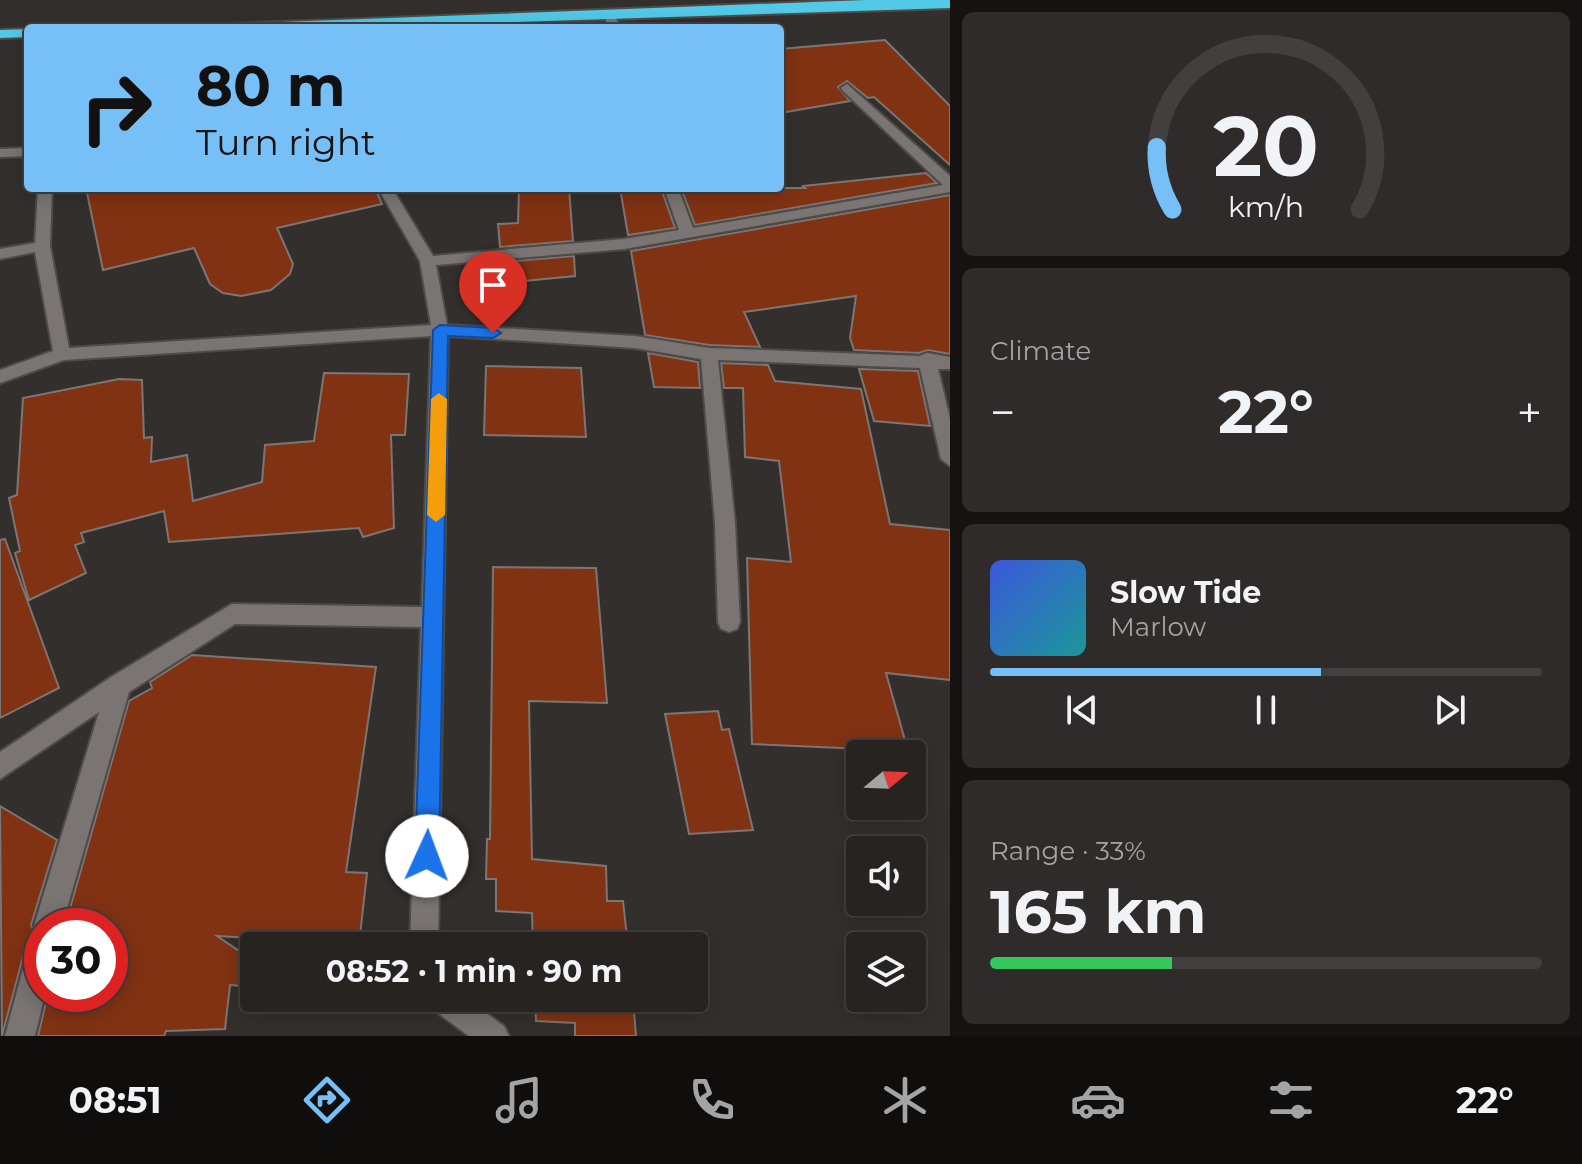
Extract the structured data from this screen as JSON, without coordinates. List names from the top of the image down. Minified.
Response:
{"north":"right","page":{"turn":["80 m","Turn right"],"tile":["Climate",["Range · 33%","165 km"]],"heat":["−","22°","+"],"song":["Slow Tide","Marlow"],"limit":"30","trip":"08:52 · 1 min · 90 m","tabs":["08:51","22°"],"gauge":["20","km/h"]}}
